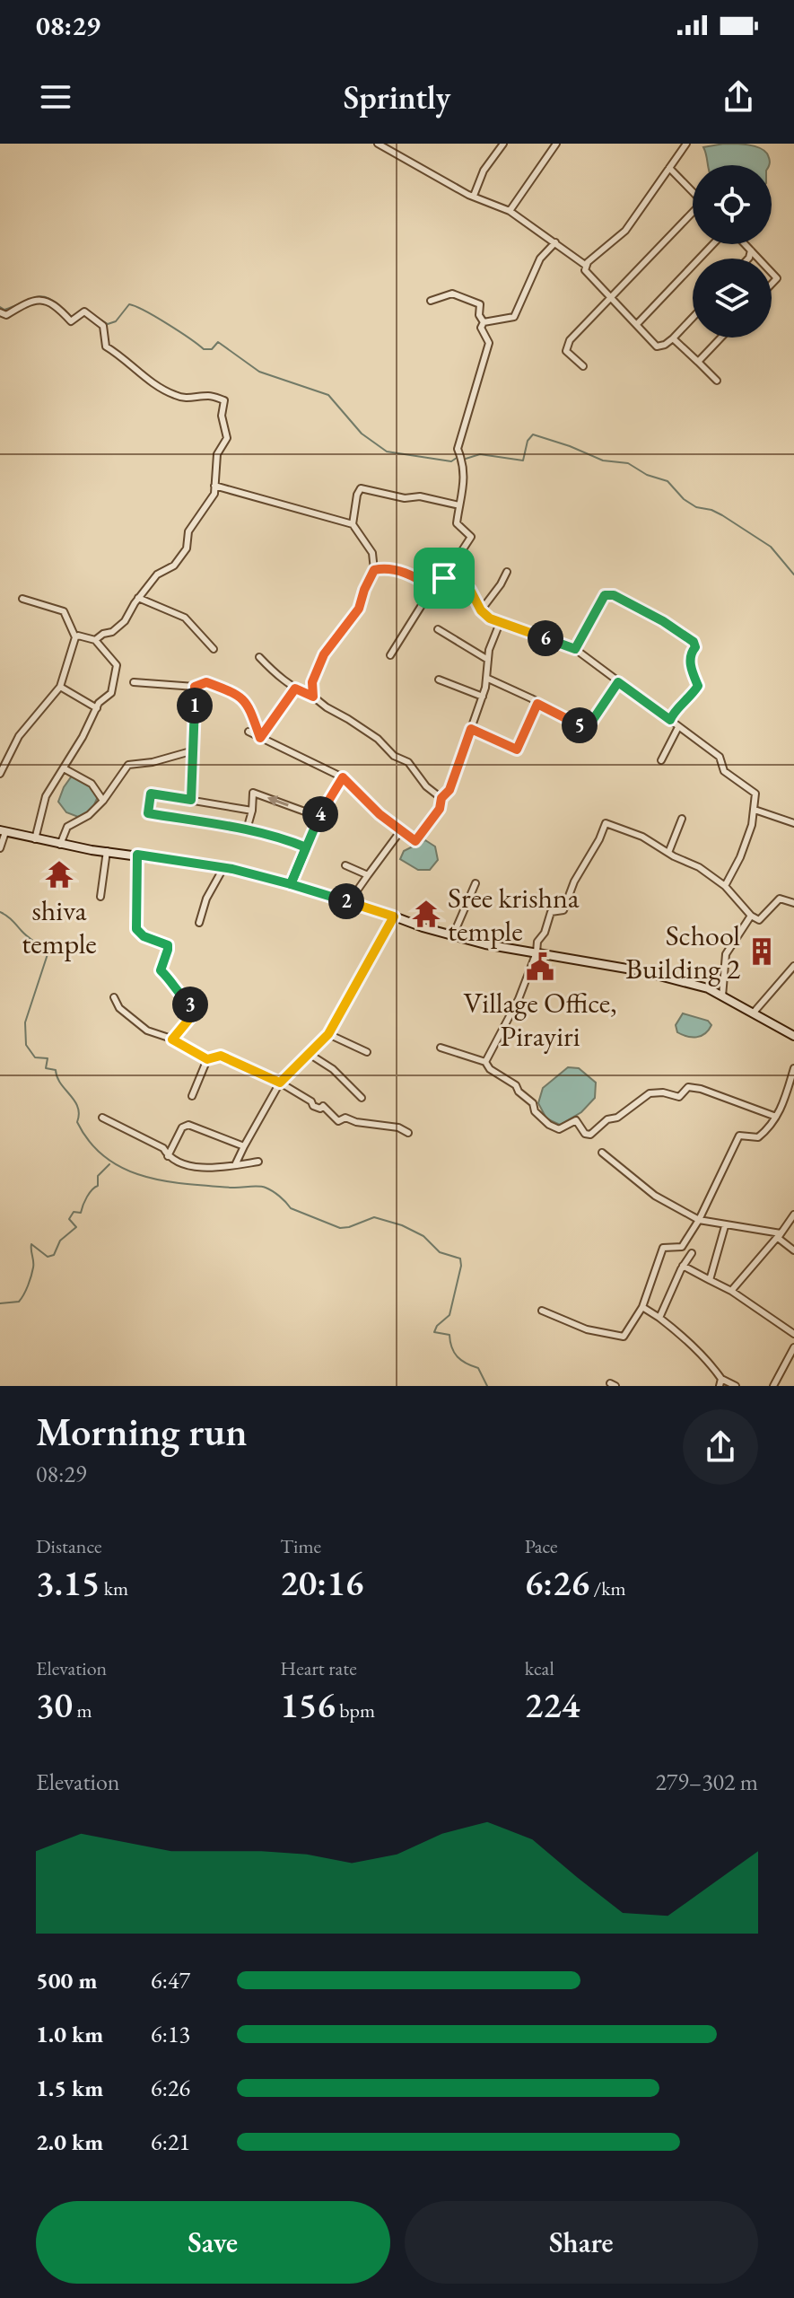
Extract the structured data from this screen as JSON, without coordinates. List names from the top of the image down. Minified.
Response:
{"places":{"temple":["shiva temple","Sree krishna temple"],"building":["School Building 2"],"public building":["Village Office, Pirayiri"]},"page":{"status":"08:29","header":"Sprintly","pins":["6","1","5","4","2","3"],"heading":["Morning run","08:29"],"stats":[["Distance","3.15 km"],["Time","20:16"],["Pace","6:26 /km"],["Elevation","30 m"],["Heart rate","156 bpm"],["kcal","224"]],"chart":["Elevation","279–302 m"],"list":[{"name":"500 m","note":"6:47"},{"name":"1.0 km","note":"6:13"},{"name":"1.5 km","note":"6:26"},{"name":"2.0 km","note":"6:21"}],"buttons":["Save","Share"]}}
